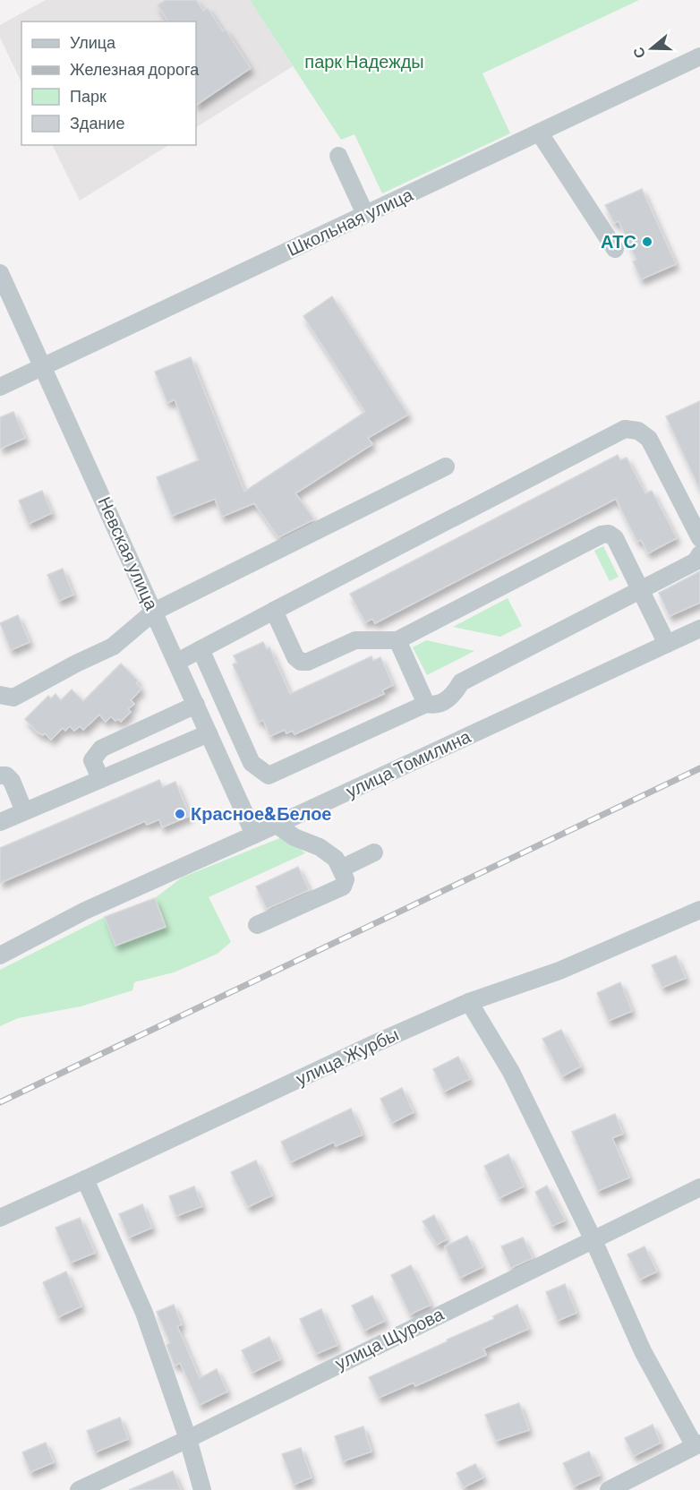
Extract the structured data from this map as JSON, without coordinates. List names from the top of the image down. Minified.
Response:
{"streets":{"street":["Школьная улица","Невская улица","улица Томилина","улица Журбы","улица Щурова"]},"crossings":[["Школьная улица","Невская улица"],["Невская улица","улица Томилина"]],"parks":["парк Надежды"],"places":["АТС","Красное&Белое"],"legend":["Улица","Железная дорога","Парк","Здание"],"north":"left"}
